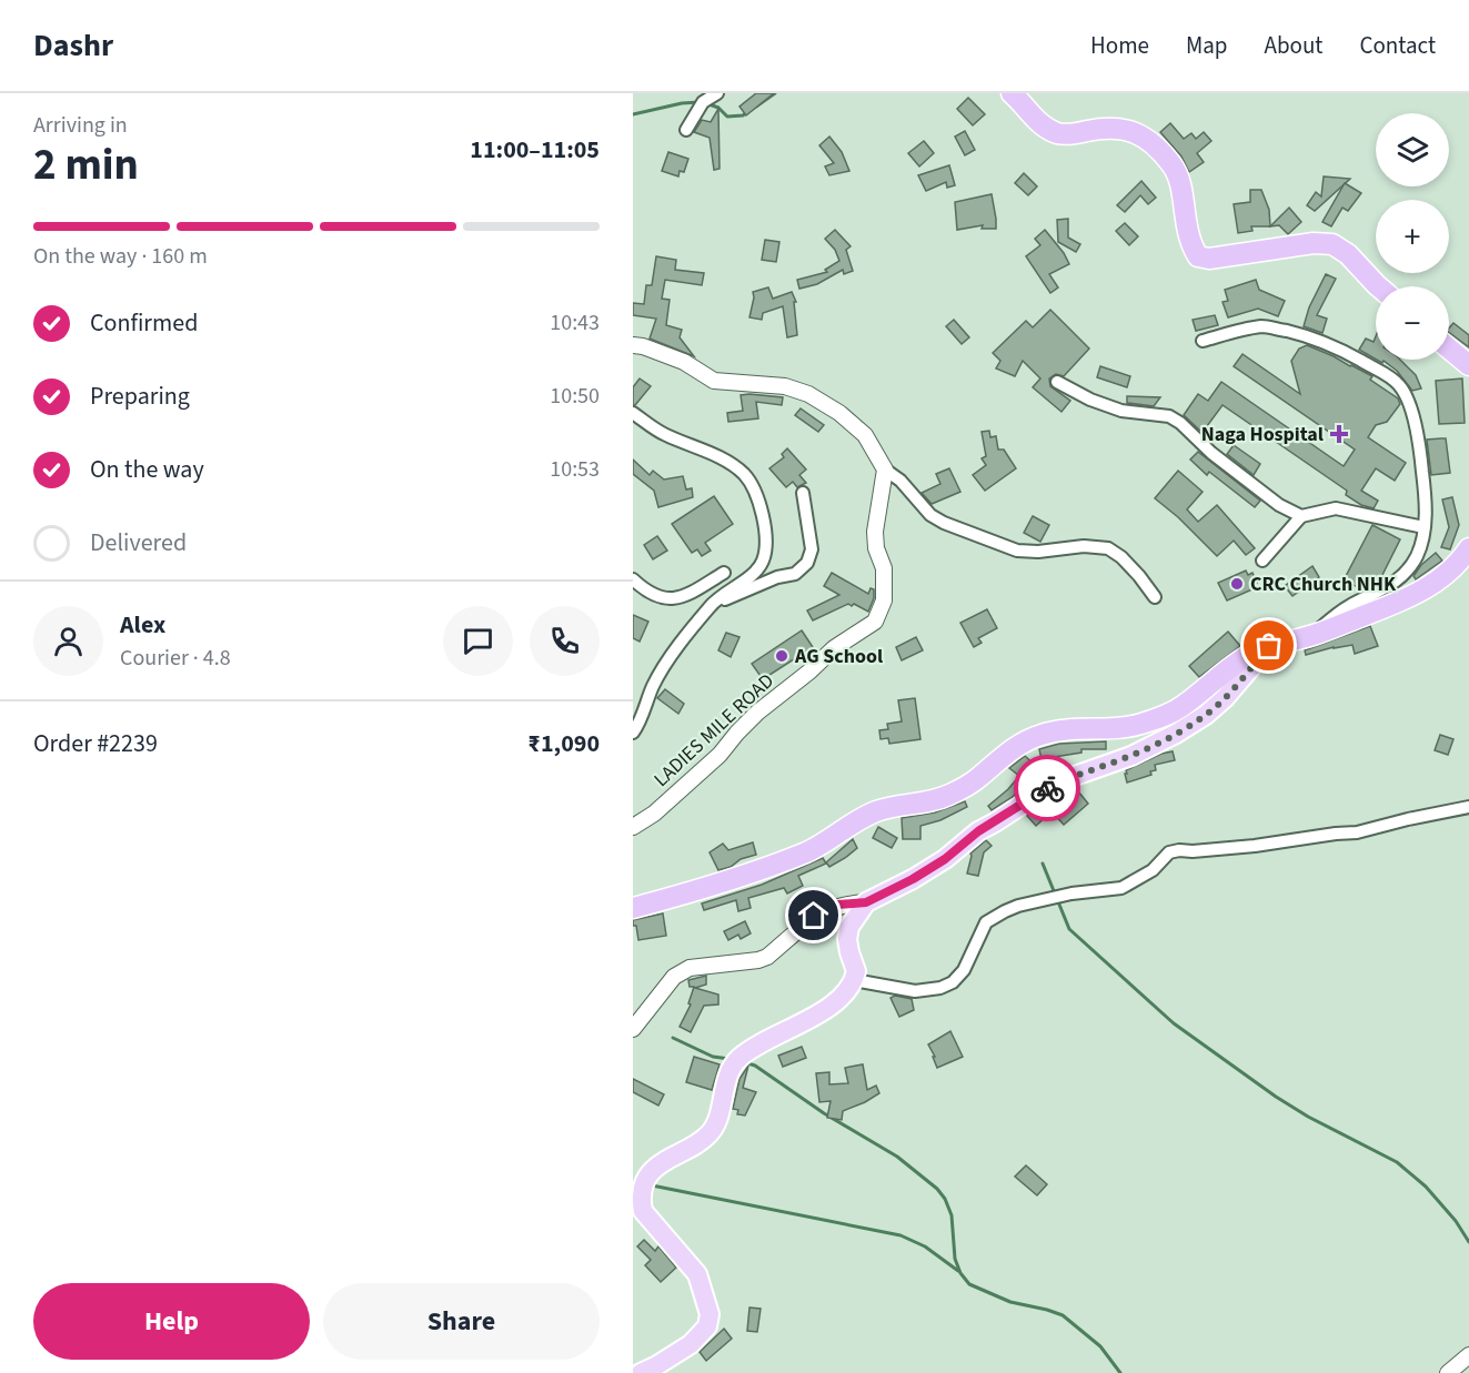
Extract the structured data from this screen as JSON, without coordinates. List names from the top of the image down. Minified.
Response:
{"streets":{"street":["LADIES MILE ROAD"]},"places":{"health":["Naga Hospital"],"other":["CRC Church NHK","AG School"]},"page":{"header":"Dashr","nav":["Home","Map","About","Contact"],"heading":["2 min","Arriving in","11:00–11:05"],"panel":["Alex","Courier · 4.8","Order #2239","₹1,090"],"map_buttons":["+","−"],"bar":"On the way · 160 m","list":[["Confirmed","10:43"],["Preparing","10:50"],["On the way","10:53"],"Delivered"],"buttons":["Help","Share"]}}
